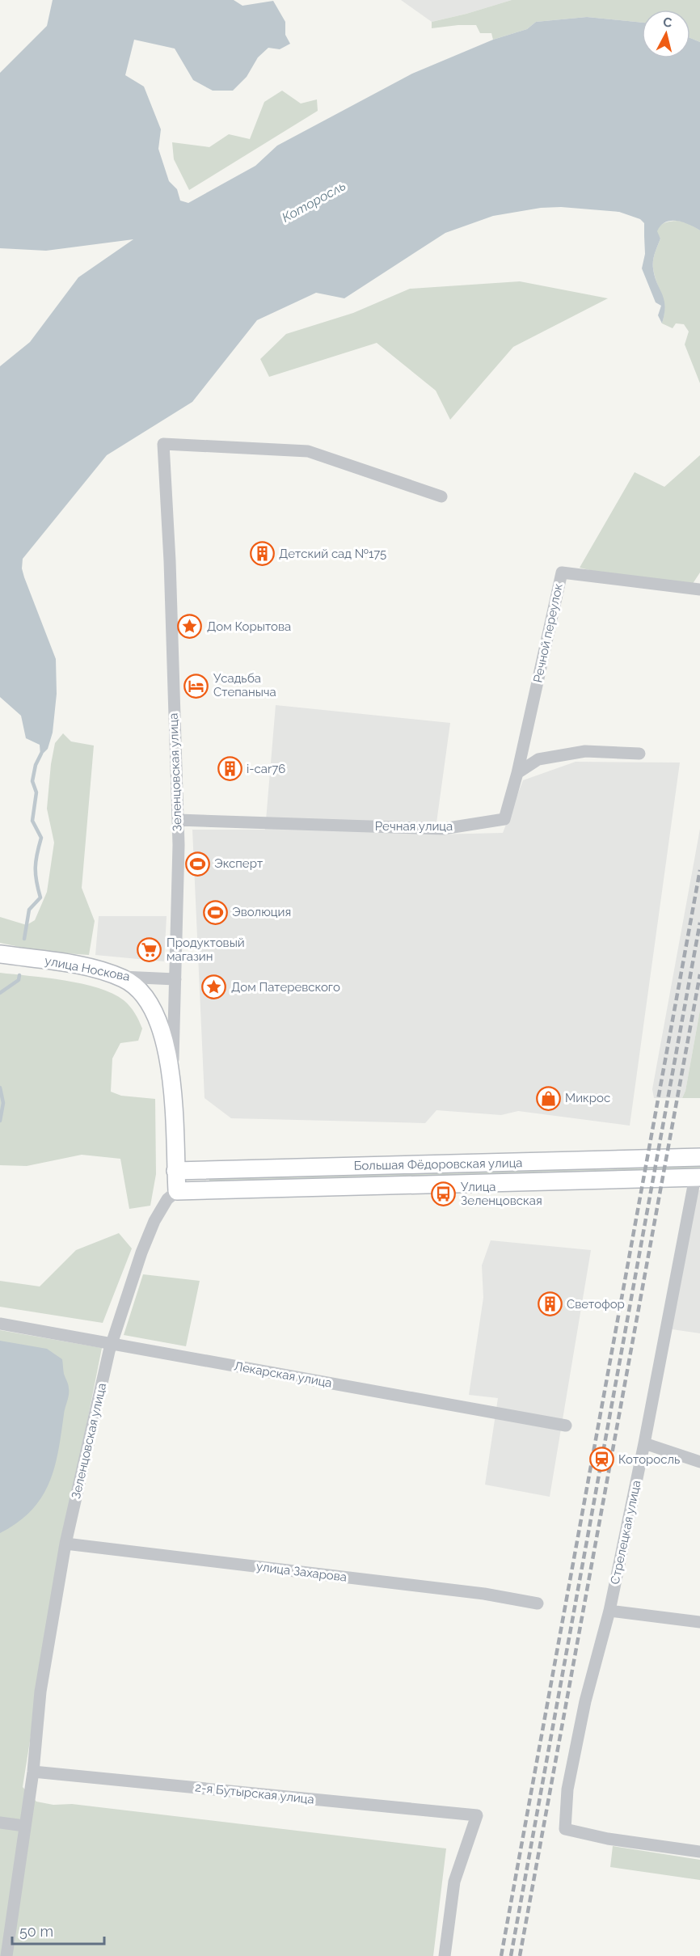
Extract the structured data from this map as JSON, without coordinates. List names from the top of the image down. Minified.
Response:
{"streets":{"main road":["Зеленцовская улица","улица Носкова","Большая Фёдоровская улица"],"street":["Речной переулок","Речная улица","Лекарская улица","Стрелецкая улица","улица Захарова","2-я Бутырская улица"]},"crossings":[["Речной переулок","Речная улица"],["Зеленцовская улица","Речная улица"],["Зеленцовская улица","улица Носкова"],["Зеленцовская улица","Большая Фёдоровская улица"],["Зеленцовская улица","Лекарская улица"],["Зеленцовская улица","улица Захарова"],["Зеленцовская улица","2-я Бутырская улица"],["Большая Фёдоровская улица","Стрелецкая улица"]],"water":["Которосль"],"places":{"building":["Детский сад №175","i-car76","Светофор"],"place":["Дом Корытова","Дом Патеревского"],"hotel":["Усадьба Степаныча"],"sports":["Эксперт","Эволюция"],"supermarket":["Продуктовый магазин"],"shop":["Микрос"],"bus stop":["Улица Зеленцовская"],"station":["Которосль"]},"scale_bar":"50 m","north":"top"}
